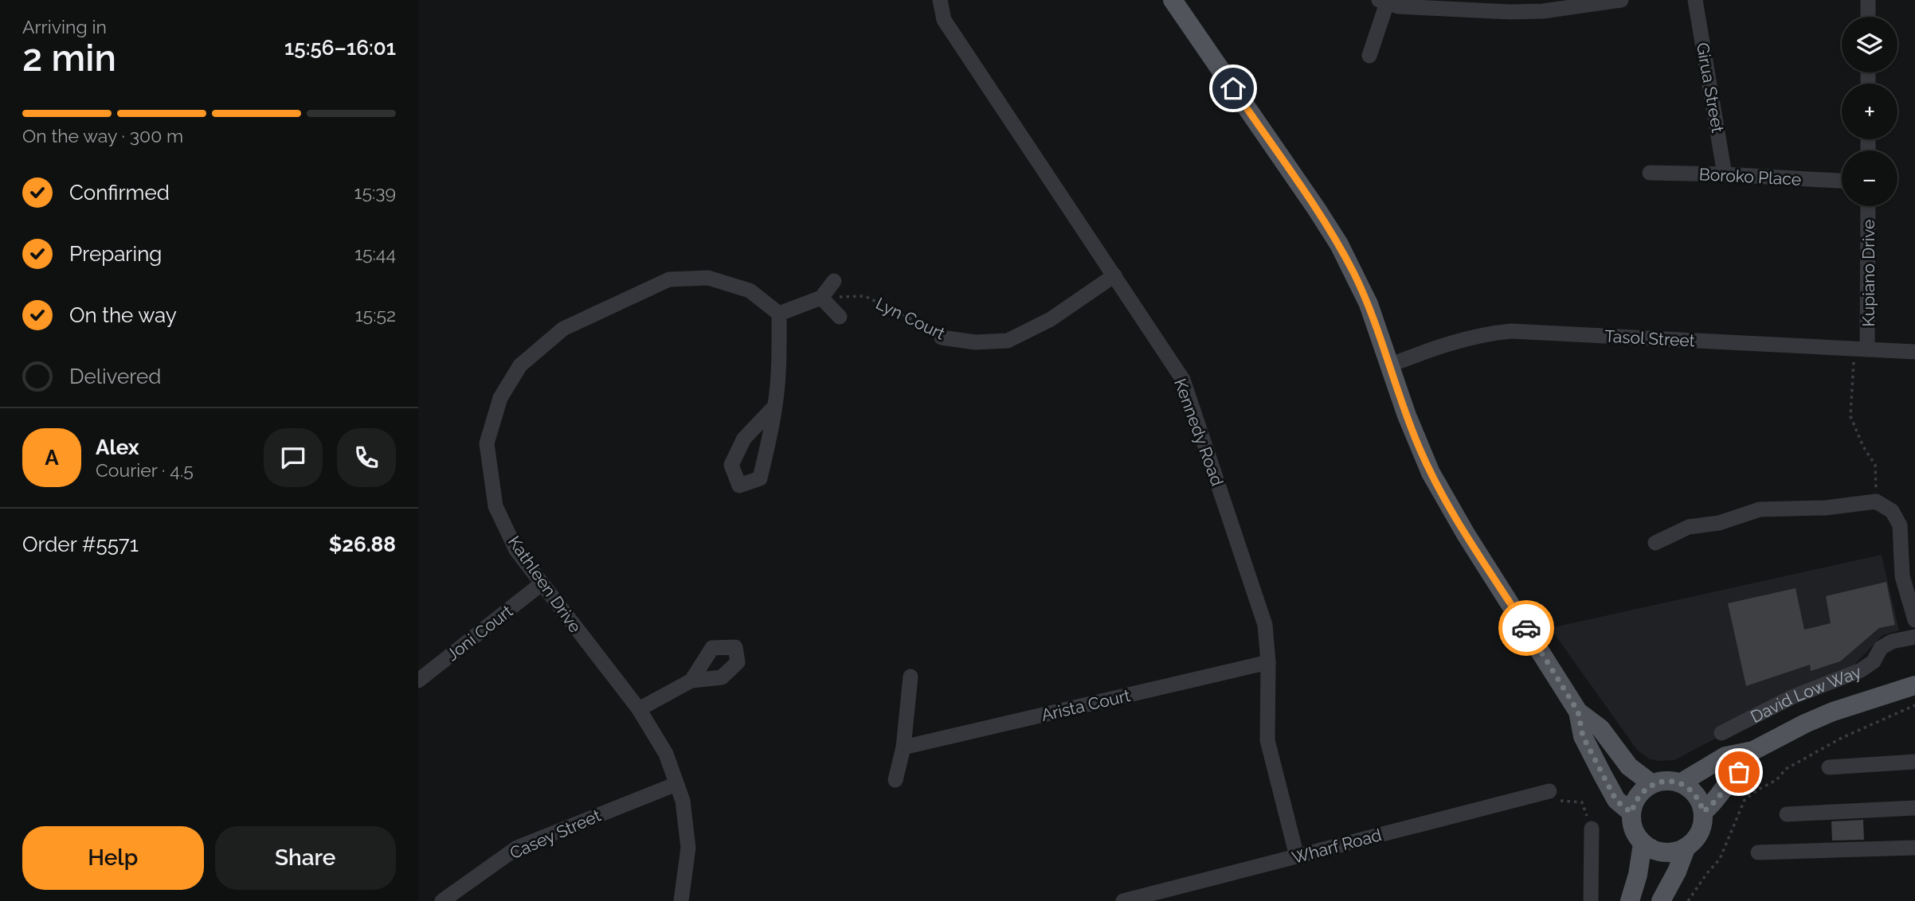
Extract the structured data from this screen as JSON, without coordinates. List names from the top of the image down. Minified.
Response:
{"streets":{"main road":["David Low Way"],"street":["Girua Street","Boroko Place","Kupiano Drive","Lyn Court","Tasol Street","Kennedy Road","Kathleen Drive","Joni Court","Arista Court","Casey Street","Wharf Road"]},"crossings":[["Girua Street","Boroko Place"],["Kupiano Drive","Tasol Street"],["Lyn Court","Kennedy Road"],["Kennedy Road","Arista Court"],["Kennedy Road","Wharf Road"],["Kathleen Drive","Joni Court"],["Kathleen Drive","Casey Street"]],"page":{"heading":["2 min","Arriving in","15:56–16:01"],"panel":["Alex","Courier · 4.5","Order #5571","$26.88"],"map_buttons":["+","−"],"bar":"On the way · 300 m","list":[["Confirmed","15:39"],["Preparing","15:44"],["On the way","15:52"],"Delivered"],"round":"A","buttons":["Help","Share"]}}
